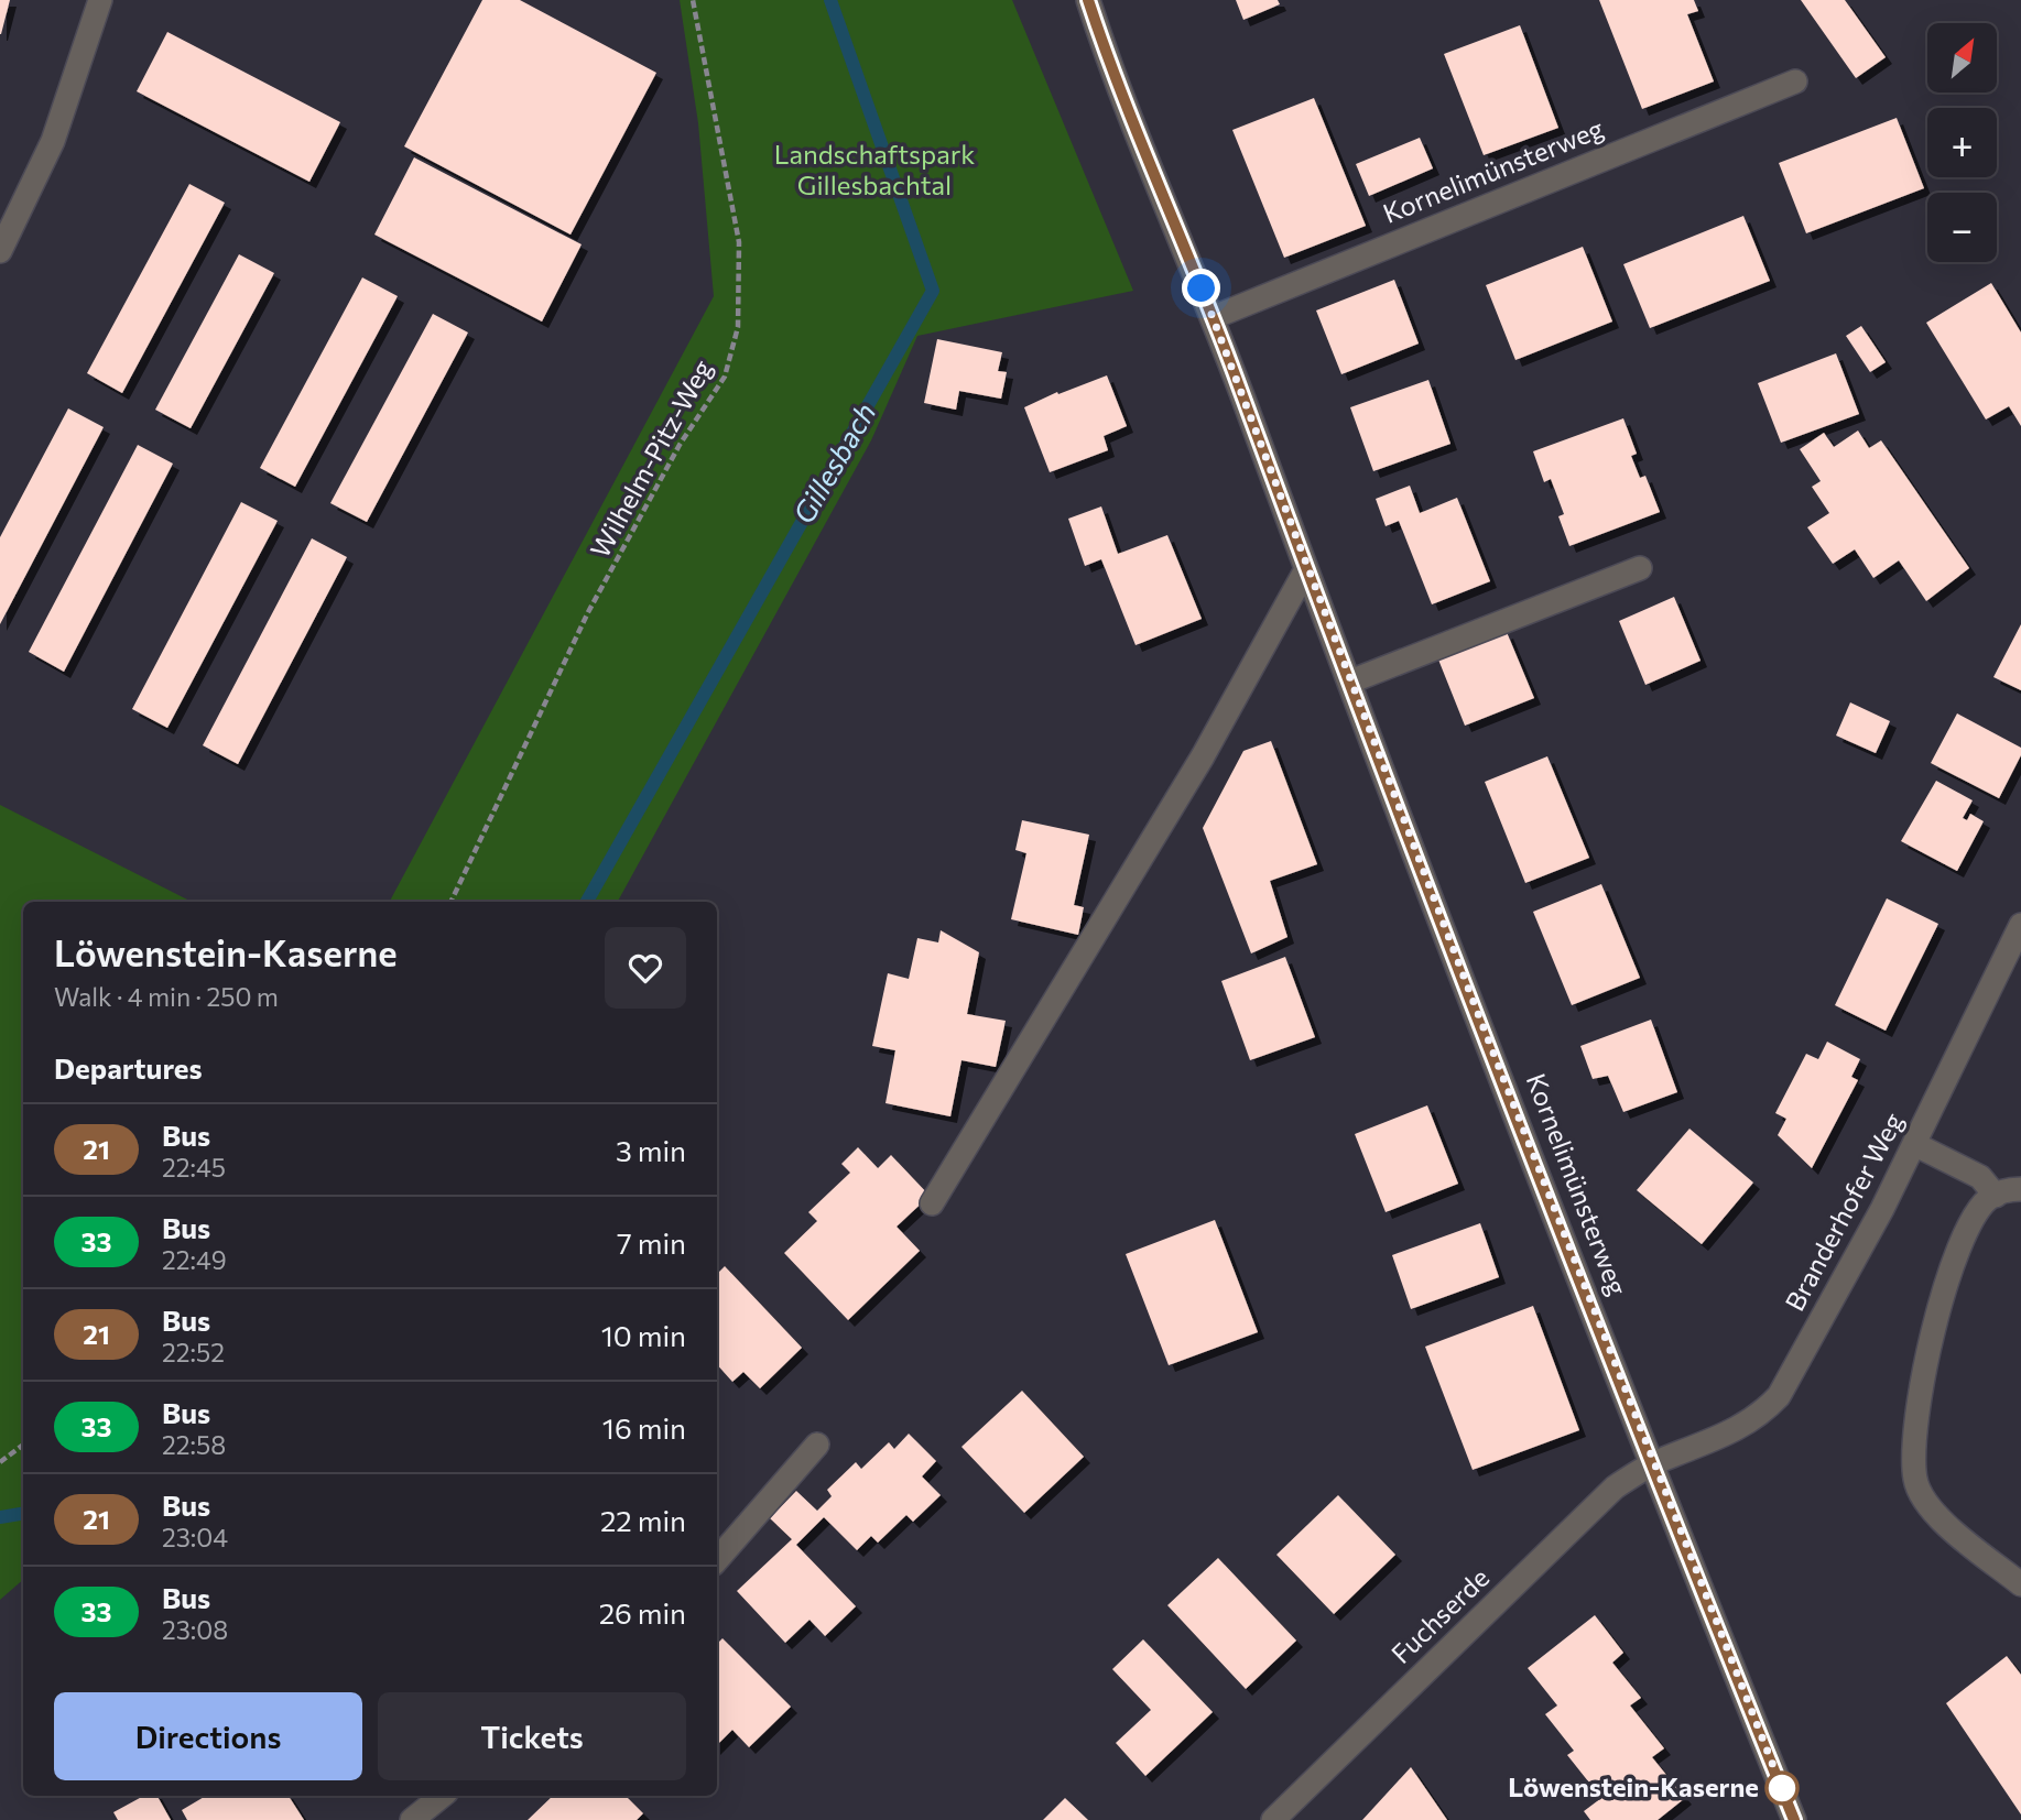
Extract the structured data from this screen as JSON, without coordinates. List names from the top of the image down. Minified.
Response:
{"streets":{"street":["Kornelimünsterweg","Branderhofer Weg","Fuchserde"],"path":["Wilhelm-Pitz-Weg"]},"crossings":[["Kornelimünsterweg","Branderhofer Weg"],["Kornelimünsterweg","Fuchserde"],["Branderhofer Weg","Fuchserde"]],"water":["Gillesbach"],"parks":["Landschaftspark Gillesbachtal"],"places":["Löwenstein-Kaserne"],"lines":["bus line 21"],"north":"top right","page":{"map_buttons":["+","−"],"heading":[["Löwenstein-Kaserne","Walk · 4 min · 250 m"],"Departures"],"list":[{"mark":"21","name":"Bus","note":"22:45","value":"3 min"},{"mark":"33","name":"Bus","note":"22:49","value":"7 min"},{"mark":"21","name":"Bus","note":"22:52","value":"10 min"},{"mark":"33","name":"Bus","note":"22:58","value":"16 min"},{"mark":"21","name":"Bus","note":"23:04","value":"22 min"},{"mark":"33","name":"Bus","note":"23:08","value":"26 min"}],"buttons":["Directions","Tickets"]}}
